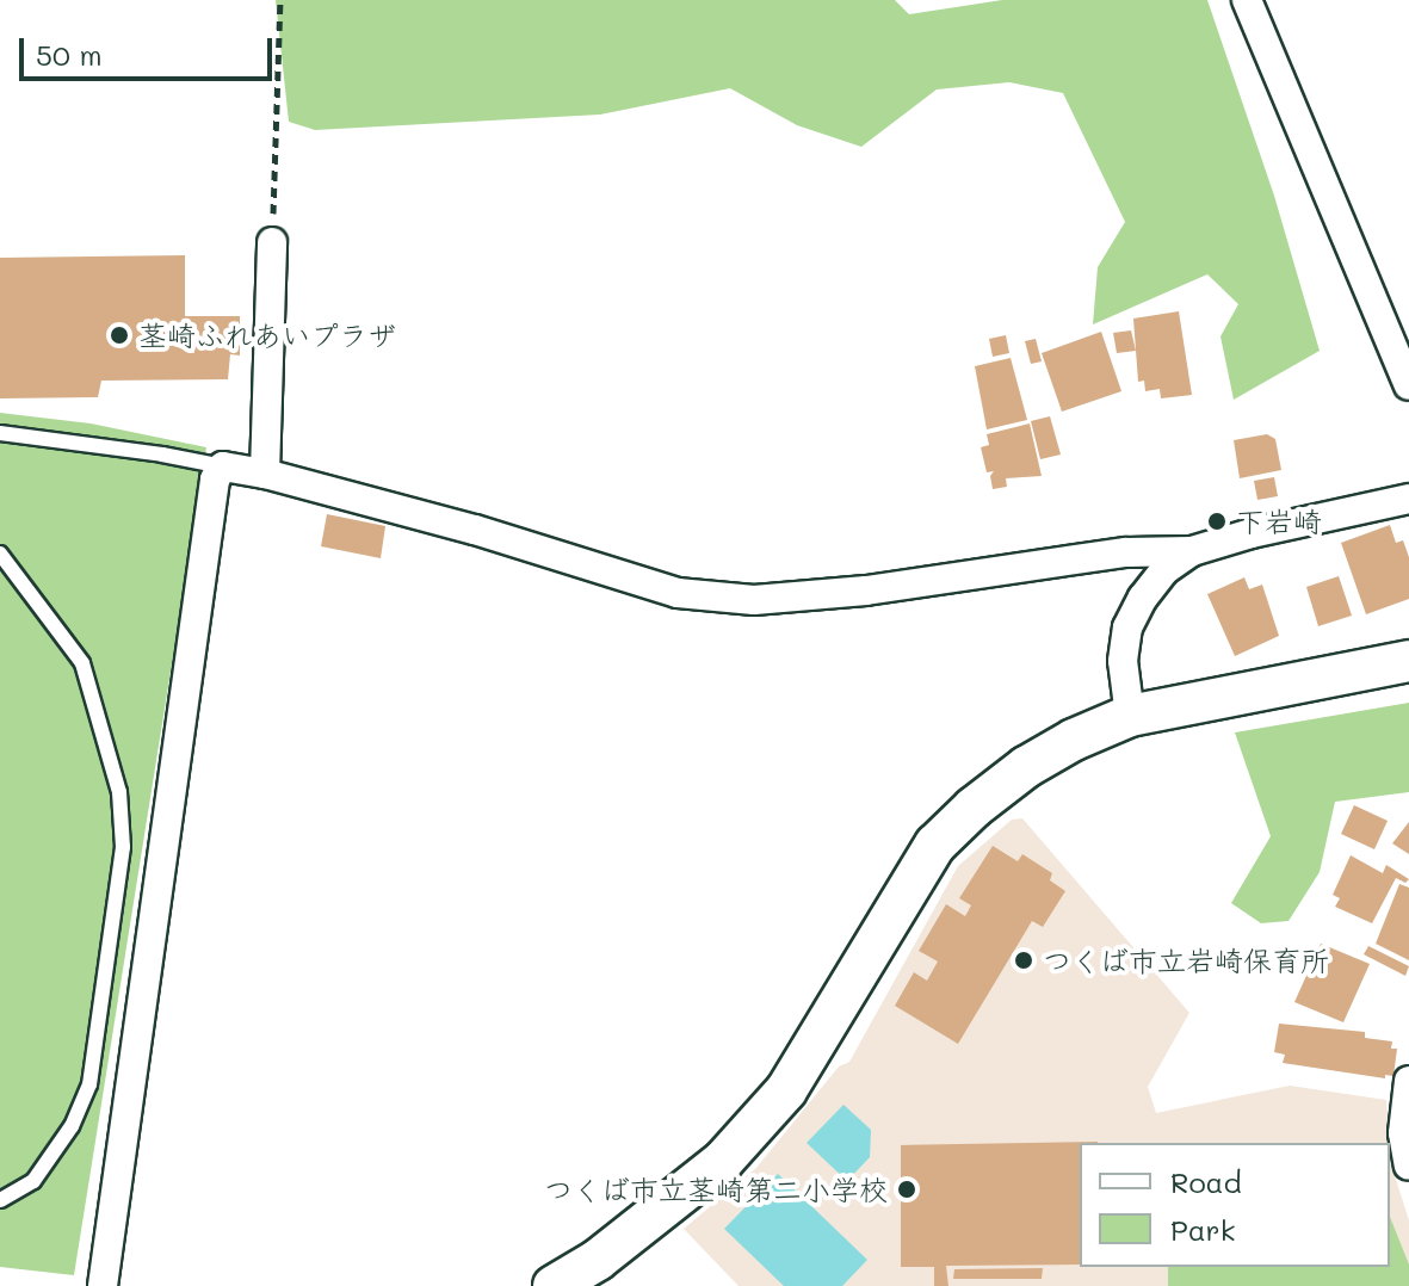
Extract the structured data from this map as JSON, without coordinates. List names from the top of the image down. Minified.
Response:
{"places":["茎崎ふれあいプラザ","下岩崎","つくば市立岩崎保育所","つくば市立茎崎第二小学校"],"legend":["Road","Park"],"scale_bar":"50 m"}
